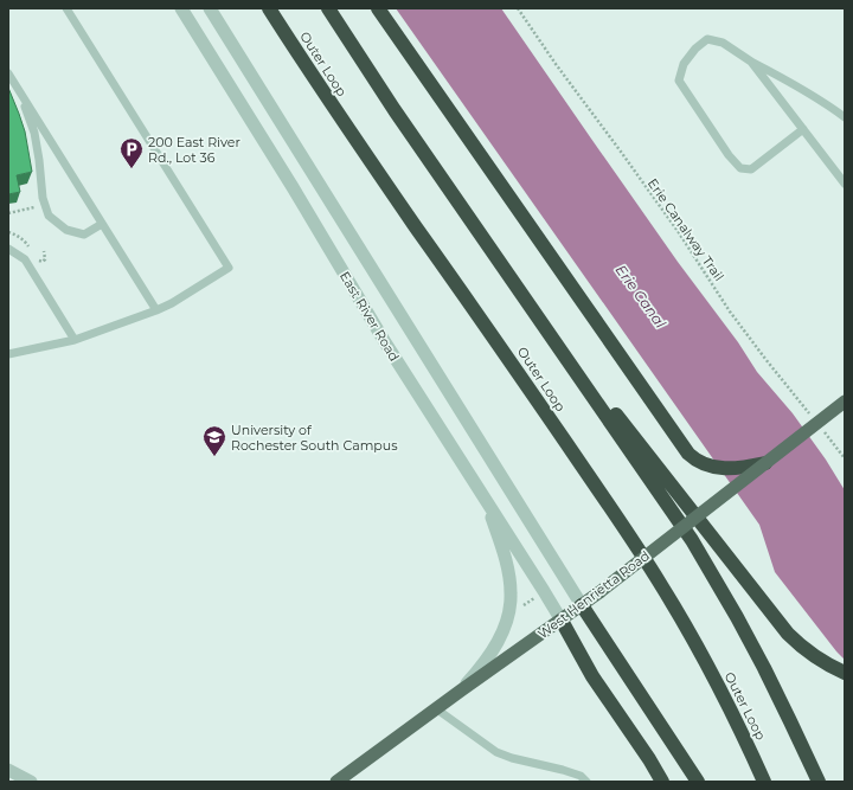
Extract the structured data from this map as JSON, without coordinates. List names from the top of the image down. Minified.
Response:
{"streets":{"highway":["Outer Loop"],"main road":["West Henrietta Road"],"street":["East River Road"],"path":["Erie Canalway Trail"]},"crossings":[["East River Road","West Henrietta Road"]],"water":["Erie Canal"],"places":{"parking":["200 East River Rd., Lot 36"],"school or university":["University of Rochester South Campus"]}}
